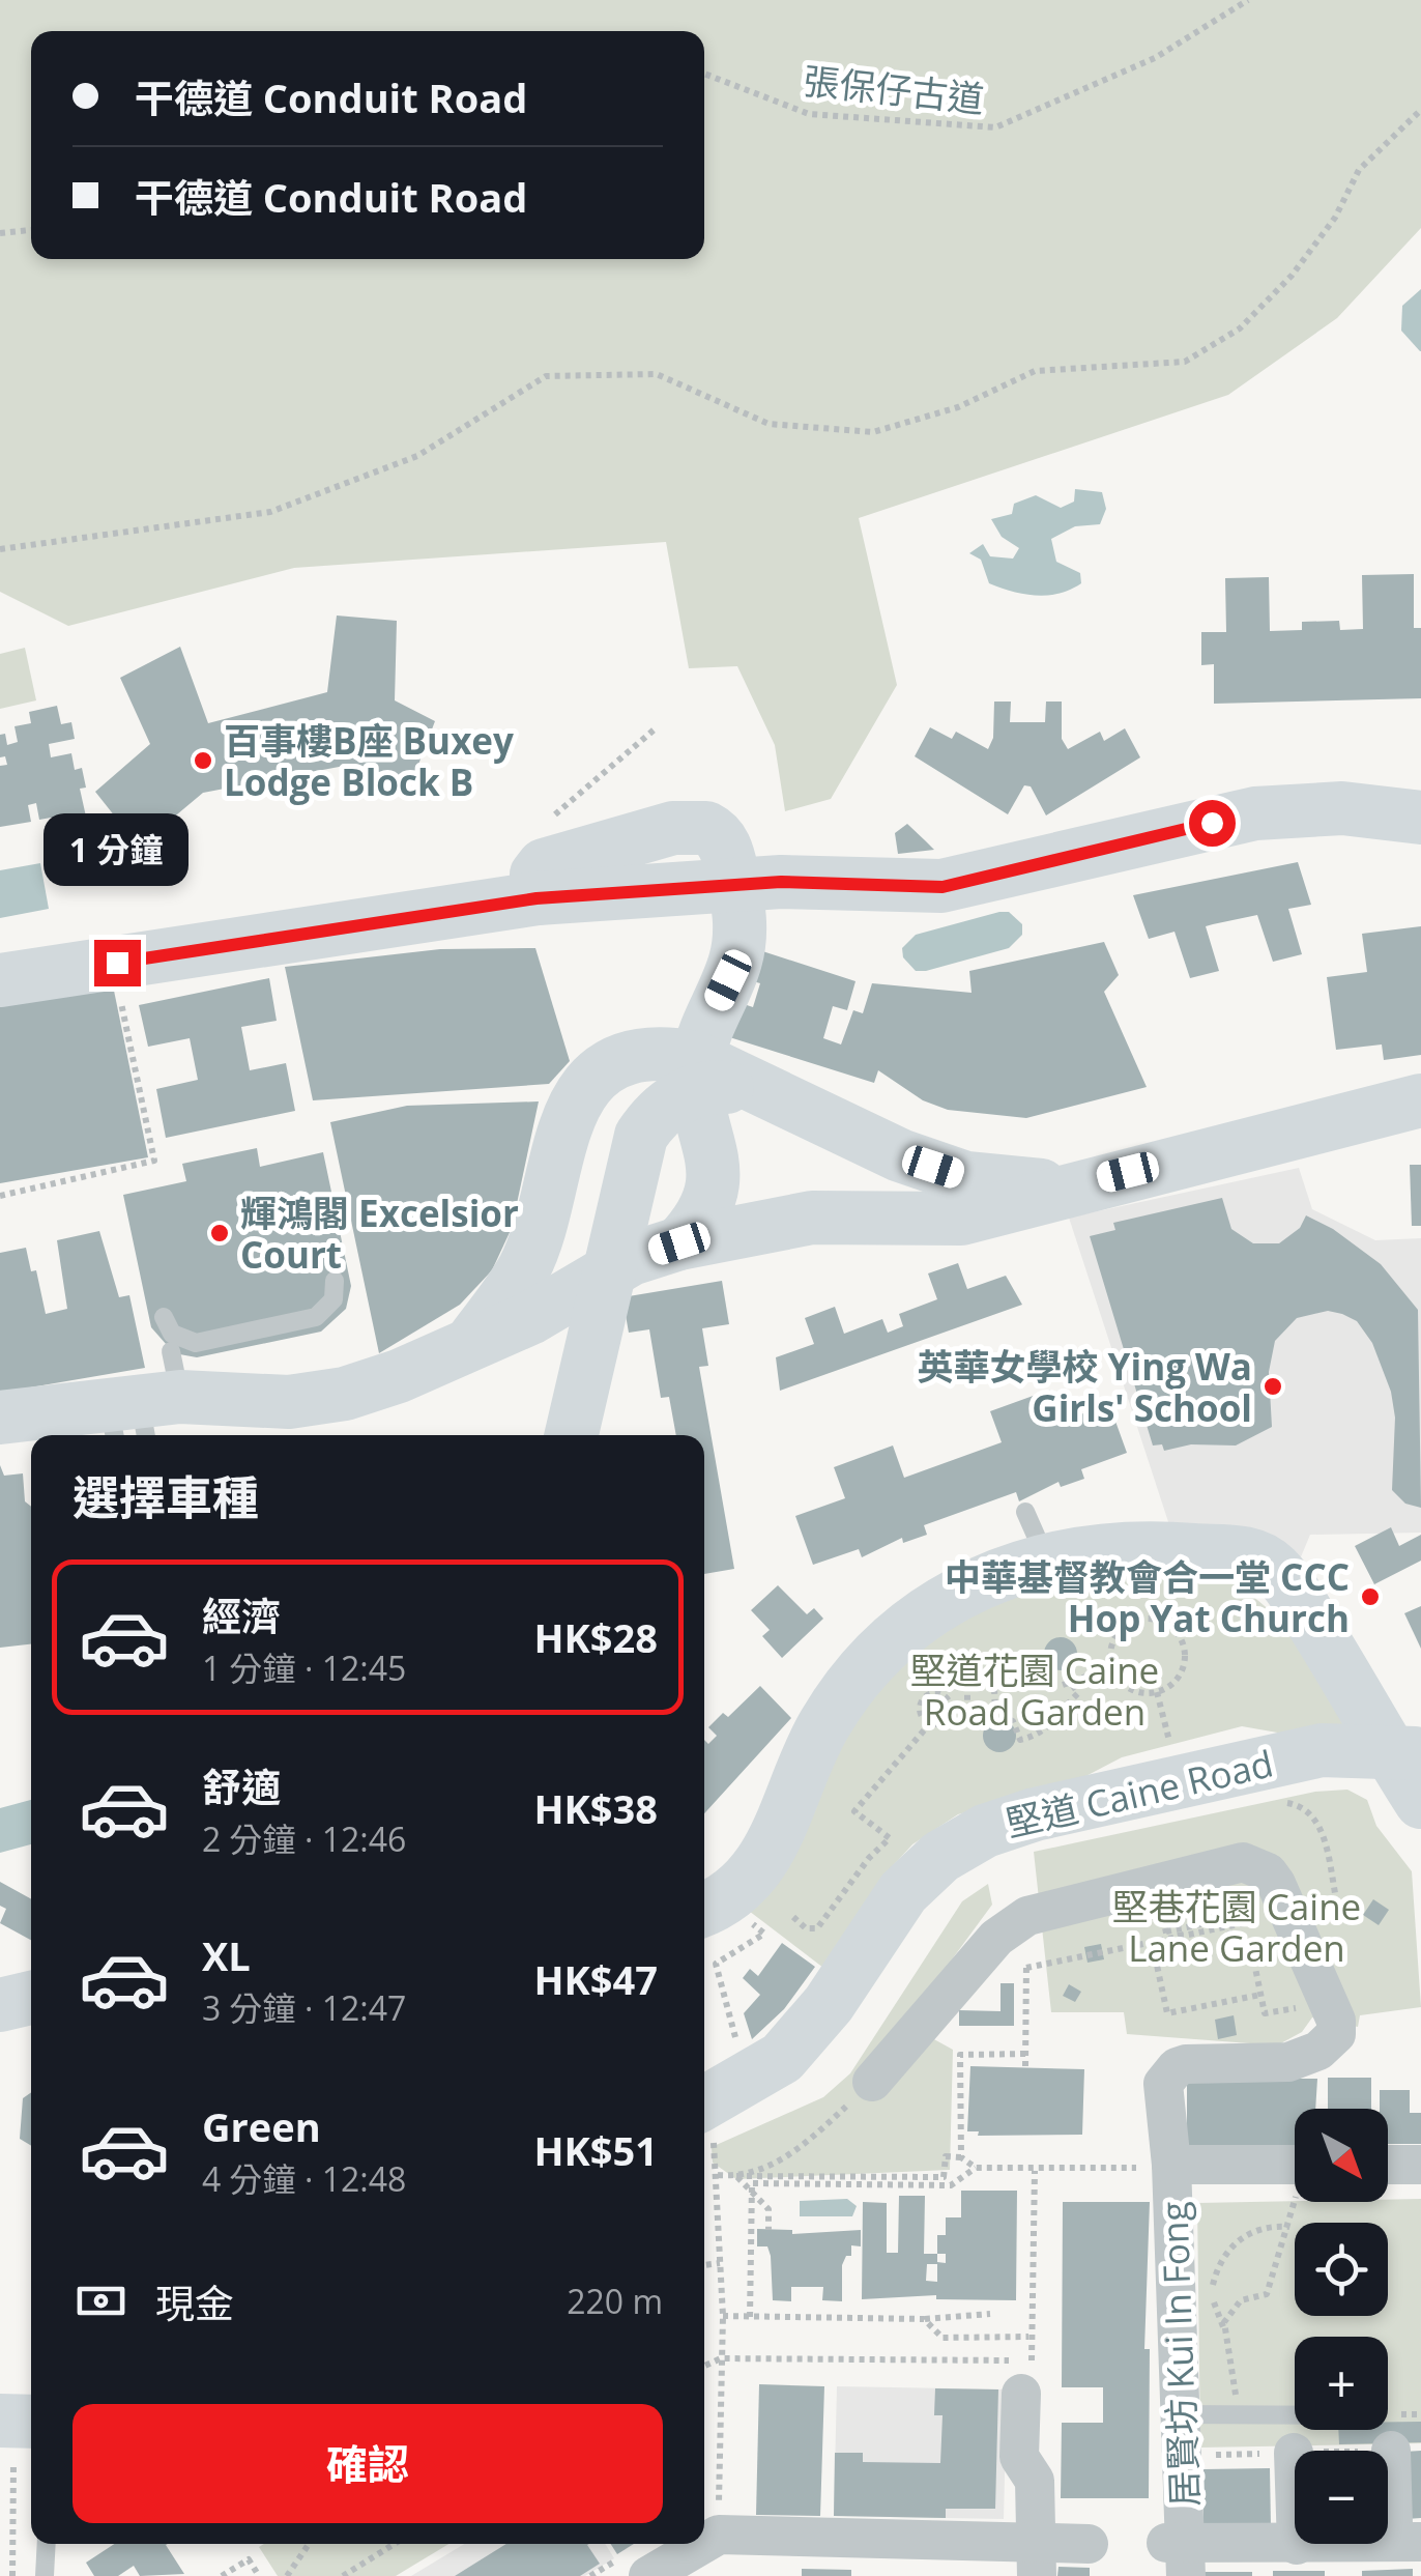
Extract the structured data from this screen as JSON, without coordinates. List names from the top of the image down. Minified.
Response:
{"streets":{"street":["堅道 Caine Road","居賢坊 Kui In Fong"],"path":["張保仔古道"]},"parks":["堅道花園 Caine Road Garden","堅巷花園 Caine Lane Garden"],"places":["百事樓B座 Buxey Lodge Block B","輝鴻閣 Excelsior Court","英華女學校 Ying Wa Girls' School","中華基督教會合一堂 CCC Hop Yat Church"],"north":"bottom right","page":{"banner":["干德道 Conduit Road","干德道 Conduit Road"],"bubble":"1 分鐘","heading":"選擇車種","list":[{"name":"經濟","note":"1 分鐘 · 12:45","value":"HK$28"},{"name":"舒適","note":"2 分鐘 · 12:46","value":"HK$38"},{"name":"XL","note":"3 分鐘 · 12:47","value":"HK$47"},{"name":"Green","note":"4 分鐘 · 12:48","value":"HK$51"}],"map_buttons":["+","−"],"pay":["現金","220 m"],"buttons":"確認"}}
